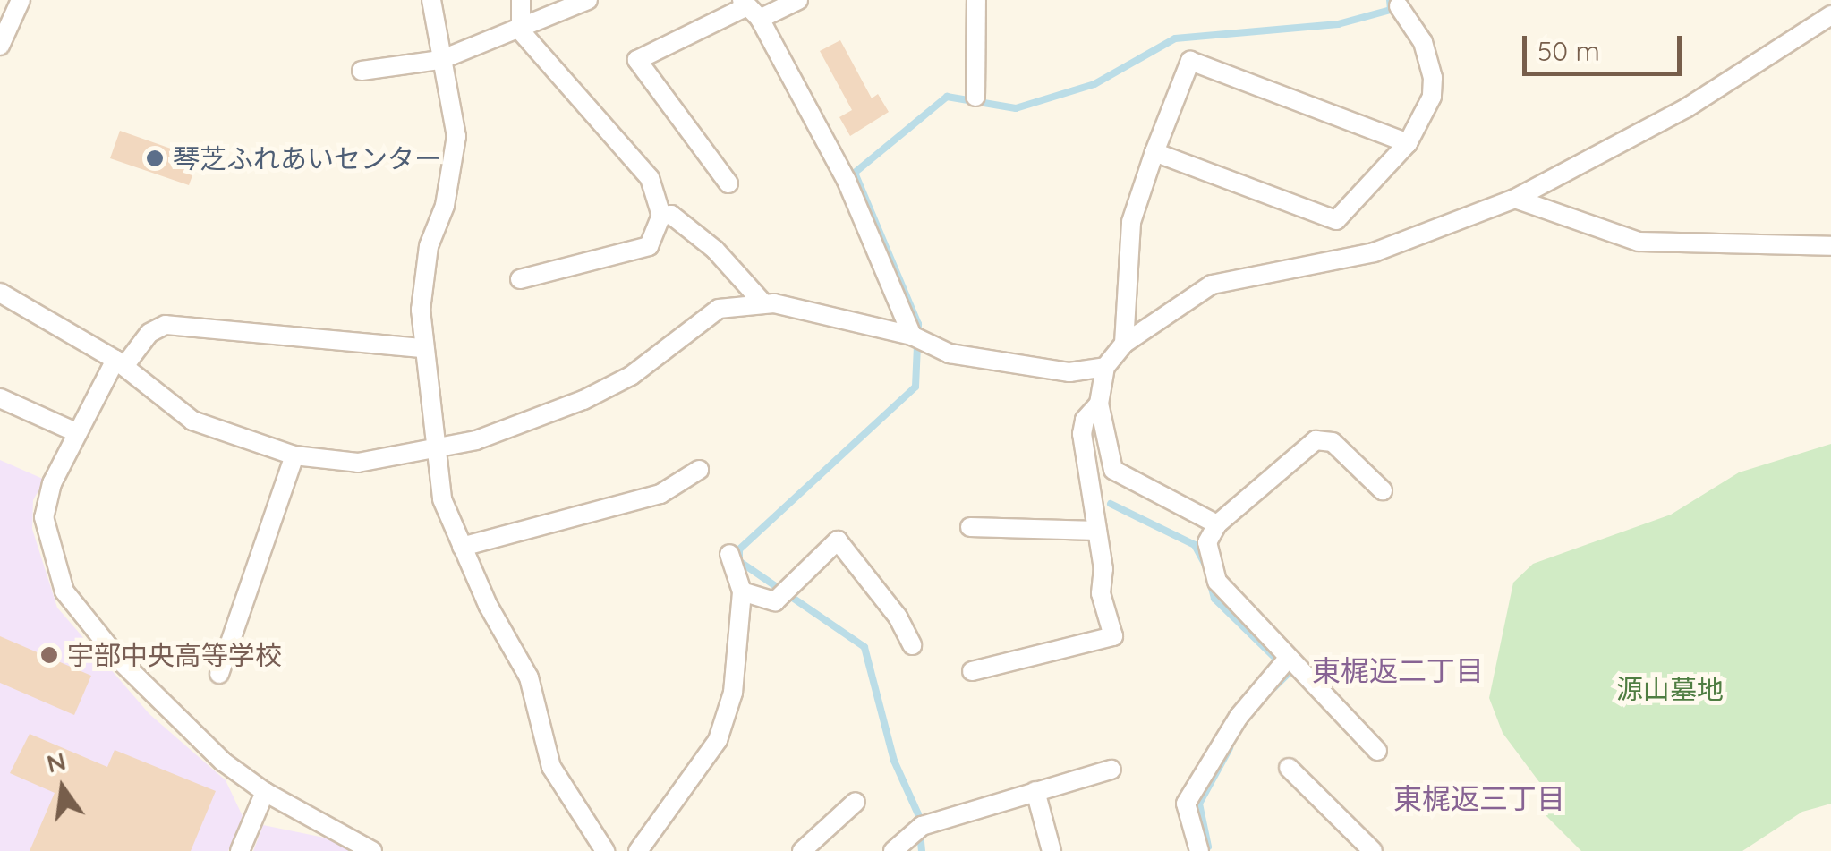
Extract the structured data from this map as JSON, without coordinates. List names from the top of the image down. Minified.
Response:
{"districts":["東梶返二丁目","東梶返三丁目"],"parks":["源山墓地"],"places":["琴芝ふれあいセンター","宇部中央高等学校"],"scale_bar":"50 m","north":"top"}
